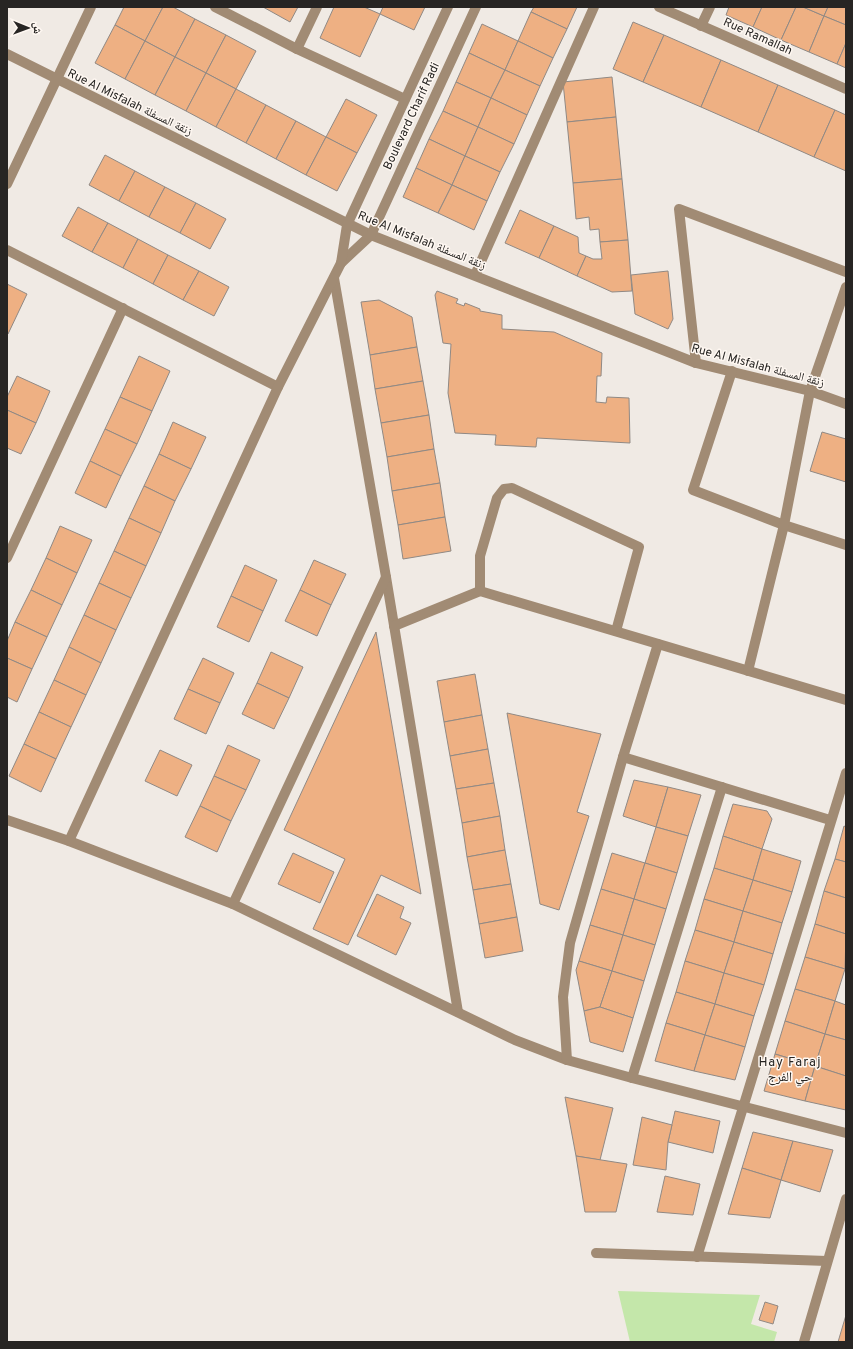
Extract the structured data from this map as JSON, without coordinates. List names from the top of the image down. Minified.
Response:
{"streets":{"street":["Rue Ramallah","Rue Al Misfalah زنقة المسفلة","Boulevard Charif Radi"]},"crossings":[["Rue Al Misfalah زنقة المسفلة","Boulevard Charif Radi"]],"districts":["Hay Faraj حي الفرج"],"north":"right"}
